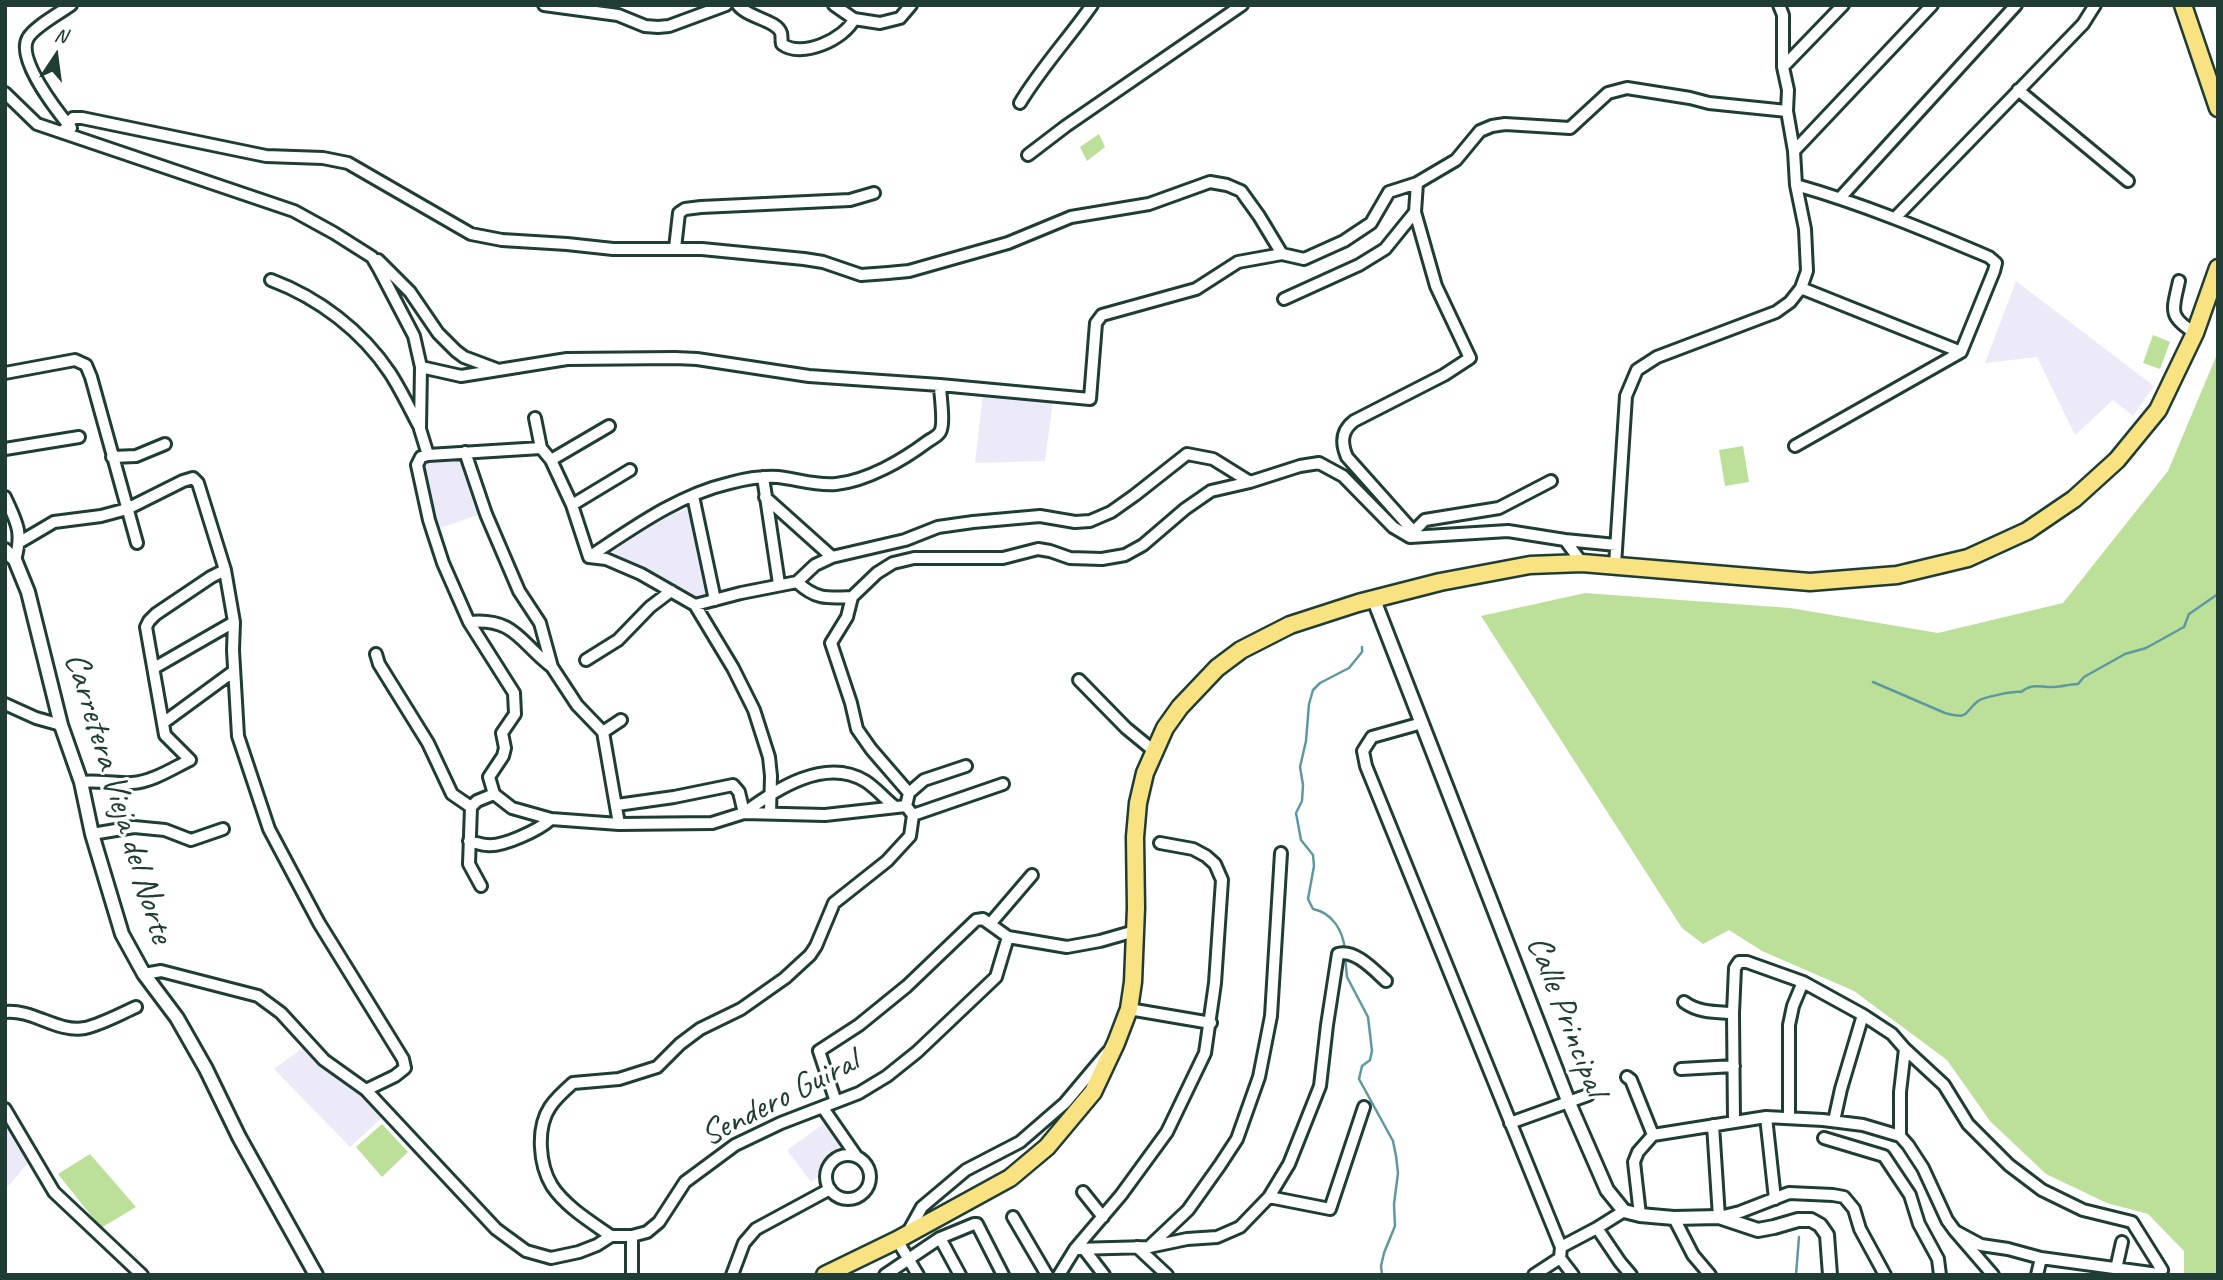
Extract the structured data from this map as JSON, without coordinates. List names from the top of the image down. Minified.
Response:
{"streets":{"street":["Carretera Vieja del Norte","Calle Principal","Sendero Guiral"]},"north":"top"}
